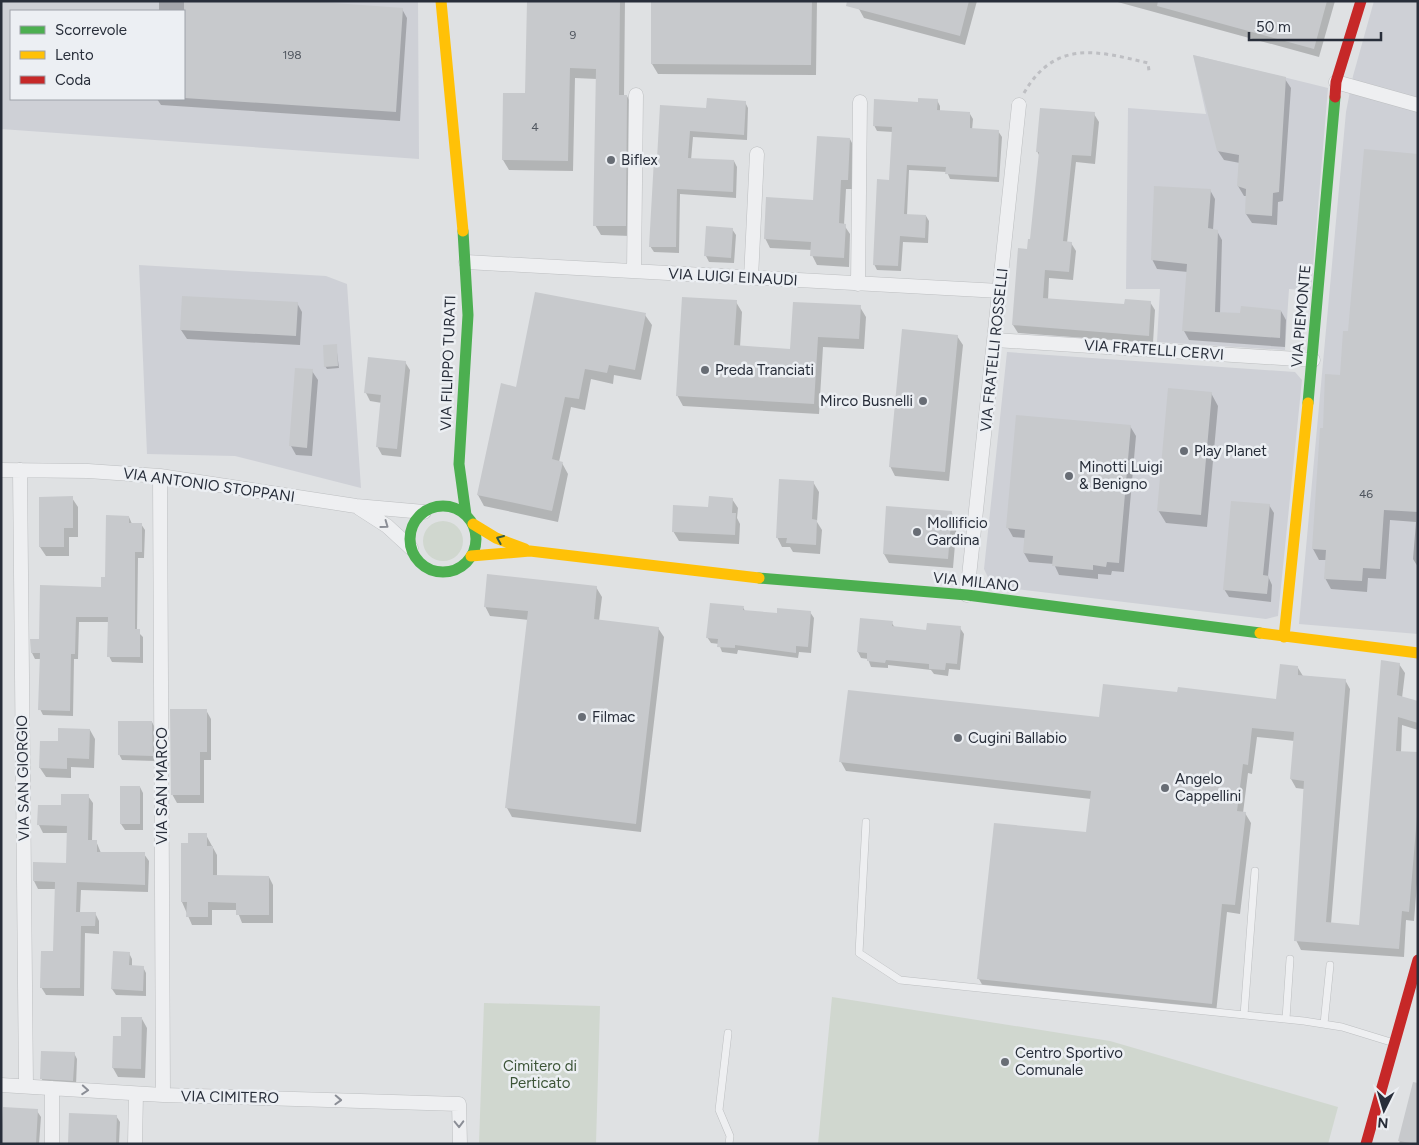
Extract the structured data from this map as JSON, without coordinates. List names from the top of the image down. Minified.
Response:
{"streets":{"street":["VIA LUIGI EINAUDI","VIA PIEMONTE","VIA FRATELLI ROSSELLI","VIA FRATELLI CERVI","VIA FILIPPO TURATI","VIA ANTONIO STOPPANI","VIA MILANO","VIA SAN GIORGIO","VIA SAN MARCO","VIA CIMITERO"]},"crossings":[["VIA LUIGI EINAUDI","VIA FRATELLI ROSSELLI"],["VIA LUIGI EINAUDI","VIA FILIPPO TURATI"],["VIA PIEMONTE","VIA FRATELLI CERVI"],["VIA PIEMONTE","VIA MILANO"],["VIA FRATELLI ROSSELLI","VIA FRATELLI CERVI"],["VIA FRATELLI ROSSELLI","VIA MILANO"],["VIA FILIPPO TURATI","VIA ANTONIO STOPPANI"],["VIA FILIPPO TURATI","VIA MILANO"],["VIA ANTONIO STOPPANI","VIA MILANO"],["VIA ANTONIO STOPPANI","VIA SAN GIORGIO"],["VIA ANTONIO STOPPANI","VIA SAN MARCO"],["VIA SAN GIORGIO","VIA CIMITERO"],["VIA SAN MARCO","VIA CIMITERO"]],"one_way":["VIA CIMITERO"],"parks":["Cimitero di Perticato"],"places":["Biflex","Preda Tranciati","Mirco Busnelli","Play Planet","Minotti Luigi & Benigno","Mollificio Gardina","Filmac","Cugini Ballabio","Angelo Cappellini","Centro Sportivo Comunale"],"house_numbers":["9","198","4","46"],"legend":["Scorrevole","Lento","Coda"],"scale_bar":"50 m","north":"bottom"}
